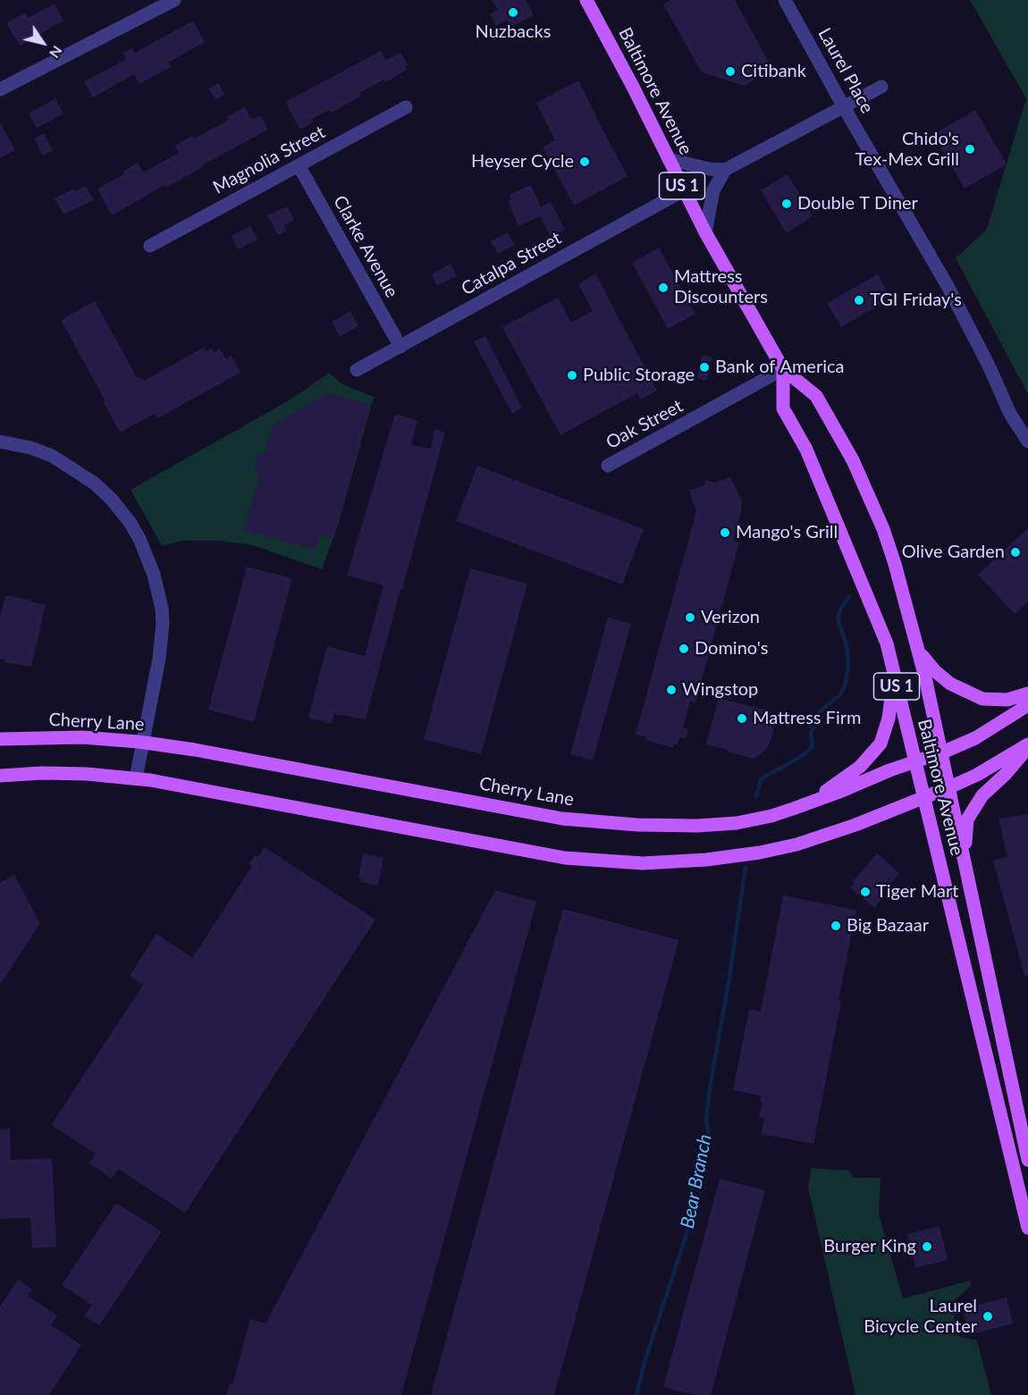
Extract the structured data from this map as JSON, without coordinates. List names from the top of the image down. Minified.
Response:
{"streets":{"main road":["Baltimore Avenue","US 1","Cherry Lane"],"street":["Laurel Place","Magnolia Street","Clarke Avenue","Catalpa Street","Oak Street"]},"crossings":[["Baltimore Avenue","Catalpa Street"],["Baltimore Avenue","Oak Street"],["Baltimore Avenue","Cherry Lane"],["Magnolia Street","Clarke Avenue"],["Clarke Avenue","Catalpa Street"]],"water":["Bear Branch"],"places":["Nuzbacks","Citibank","Chido's Tex-Mex Grill","Heyser Cycle","Double T Diner","Mattress Discounters","TGI Friday's","Bank of America","Public Storage","Mango's Grill","Olive Garden","Verizon","Domino's","Wingstop","Mattress Firm","Tiger Mart","Big Bazaar","Burger King","Laurel Bicycle Center"],"north":"bottom right"}
